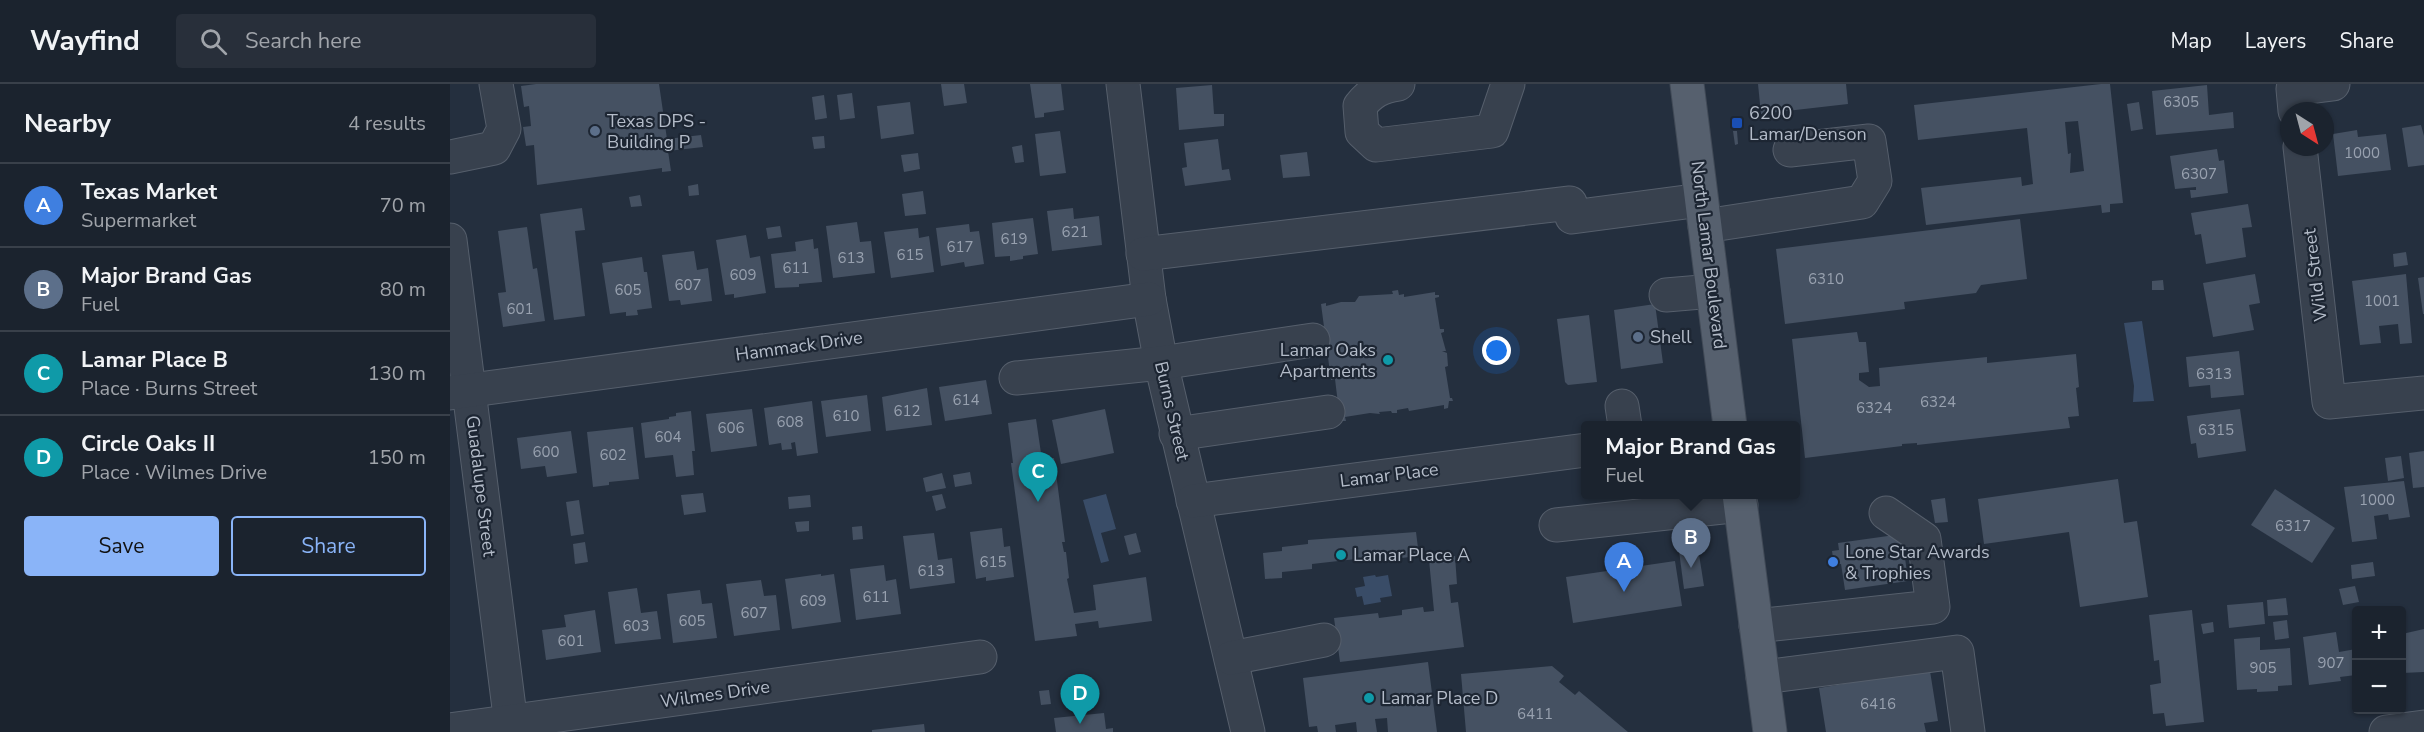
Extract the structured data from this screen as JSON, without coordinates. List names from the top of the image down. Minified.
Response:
{"streets":{"main road":["North Lamar Boulevard"],"street":["Wild Street","Hammack Drive","Burns Street","Lamar Place","Guadalupe Street","Wilmes Drive"]},"crossings":[["Hammack Drive","Burns Street"],["Hammack Drive","Guadalupe Street"],["Burns Street","Lamar Place"],["Guadalupe Street","Wilmes Drive"]],"places":{"transit":["6200 Lamar/Denson"],"other":["Texas DPS - Building P","Shell","Lamar Oaks Apartments","Lamar Place A","Lone Star Awards & Trophies","Lamar Place D"]},"house_numbers":["6305","1000","6307","621","619","617","615","613","611","609","6310","607","605","1001","601","6313","614","6324","6324","612","610","608","606","6315","604","600","602","1000","6317","615","613","611","609","607","605","603","601","907","905","6416","6411"],"north":"bottom right","page":{"header":"Wayfind","search":"Search here","nav":["Map","Layers","Share"],"heading":["Nearby","4 results"],"list":[{"mark":"A","name":"Texas Market","note":"Supermarket","value":"70 m"},{"mark":"B","name":"Major Brand Gas","note":"Fuel","value":"80 m"},{"mark":"C","name":"Lamar Place B","note":"Place · Burns Street","value":"130 m"},{"mark":"D","name":"Circle Oaks II","note":"Place · Wilmes Drive","value":"150 m"}],"popup":["Major Brand Gas","Fuel"],"pins":["C","B","A","D"],"buttons":["Save","Share"],"map_buttons":["+","−"]}}
